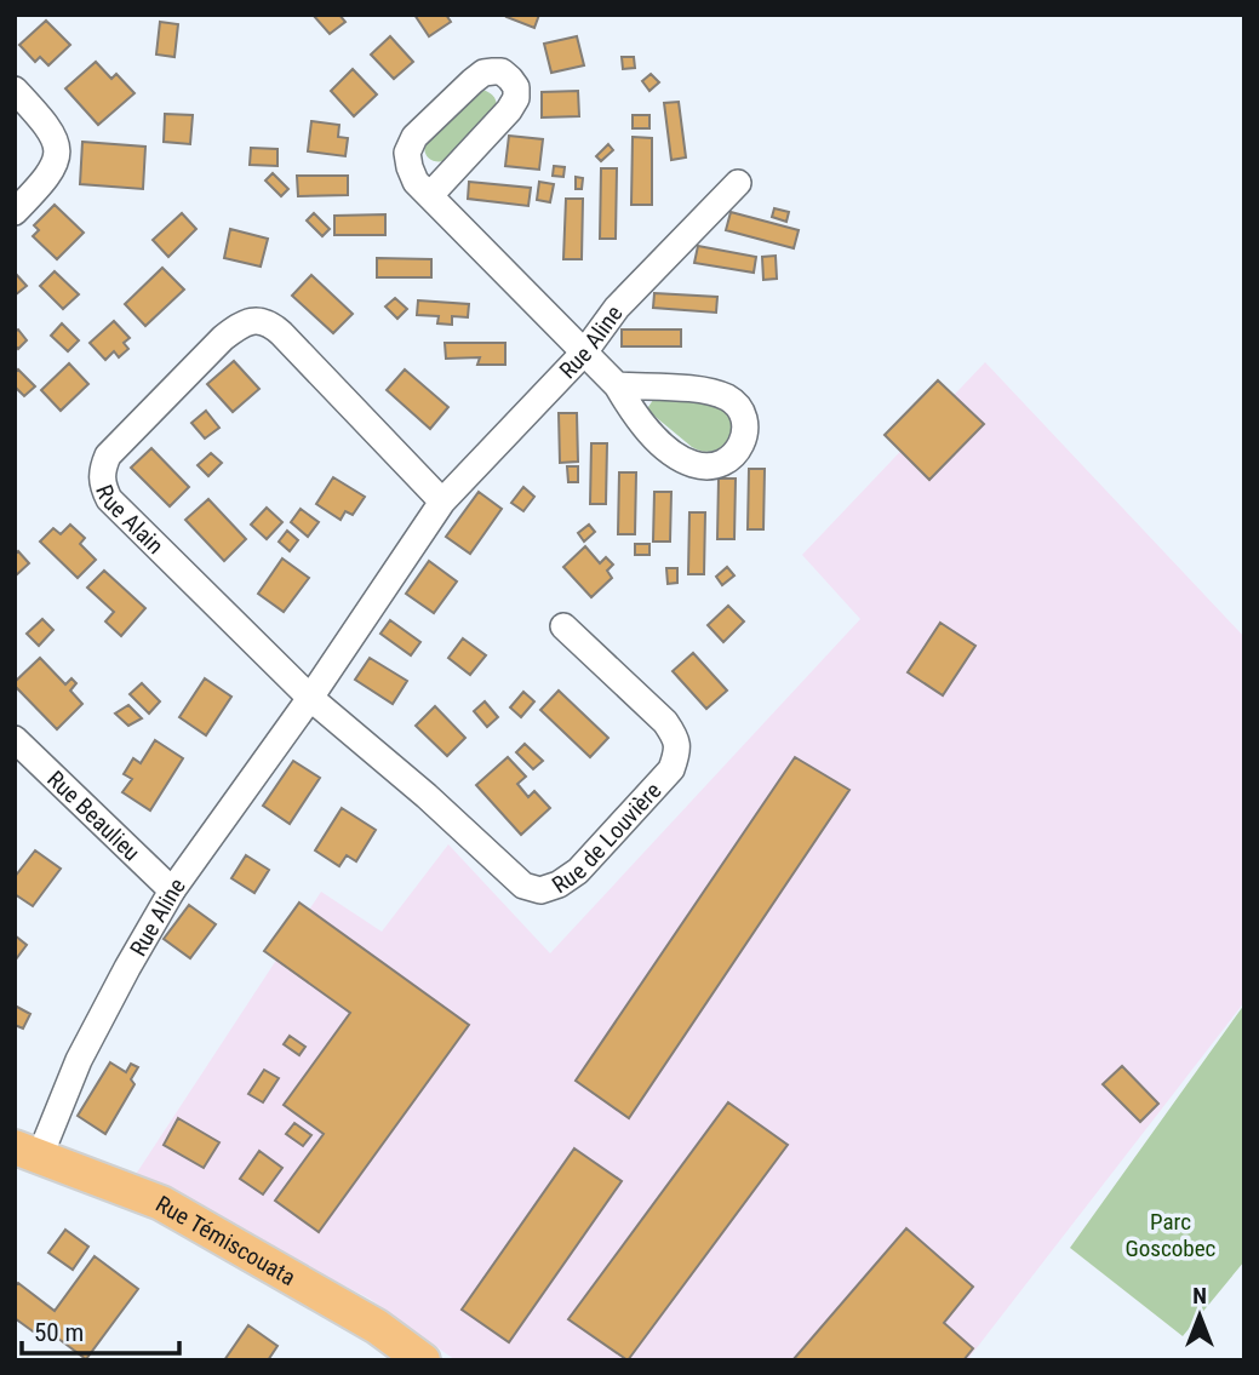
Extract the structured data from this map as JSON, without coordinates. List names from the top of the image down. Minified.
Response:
{"streets":{"main road":["Rue Témiscouata"],"street":["Rue Aline","Rue Alain","Rue Beaulieu","Rue de Louvière"]},"crossings":[["Rue Aline","Rue Alain"],["Rue Aline","Rue Beaulieu"],["Rue Aline","Rue de Louvière"],["Rue Aline","Rue Témiscouata"],["Rue Alain","Rue de Louvière"]],"parks":["Parc Goscobec"],"scale_bar":"50 m","north":"top"}
